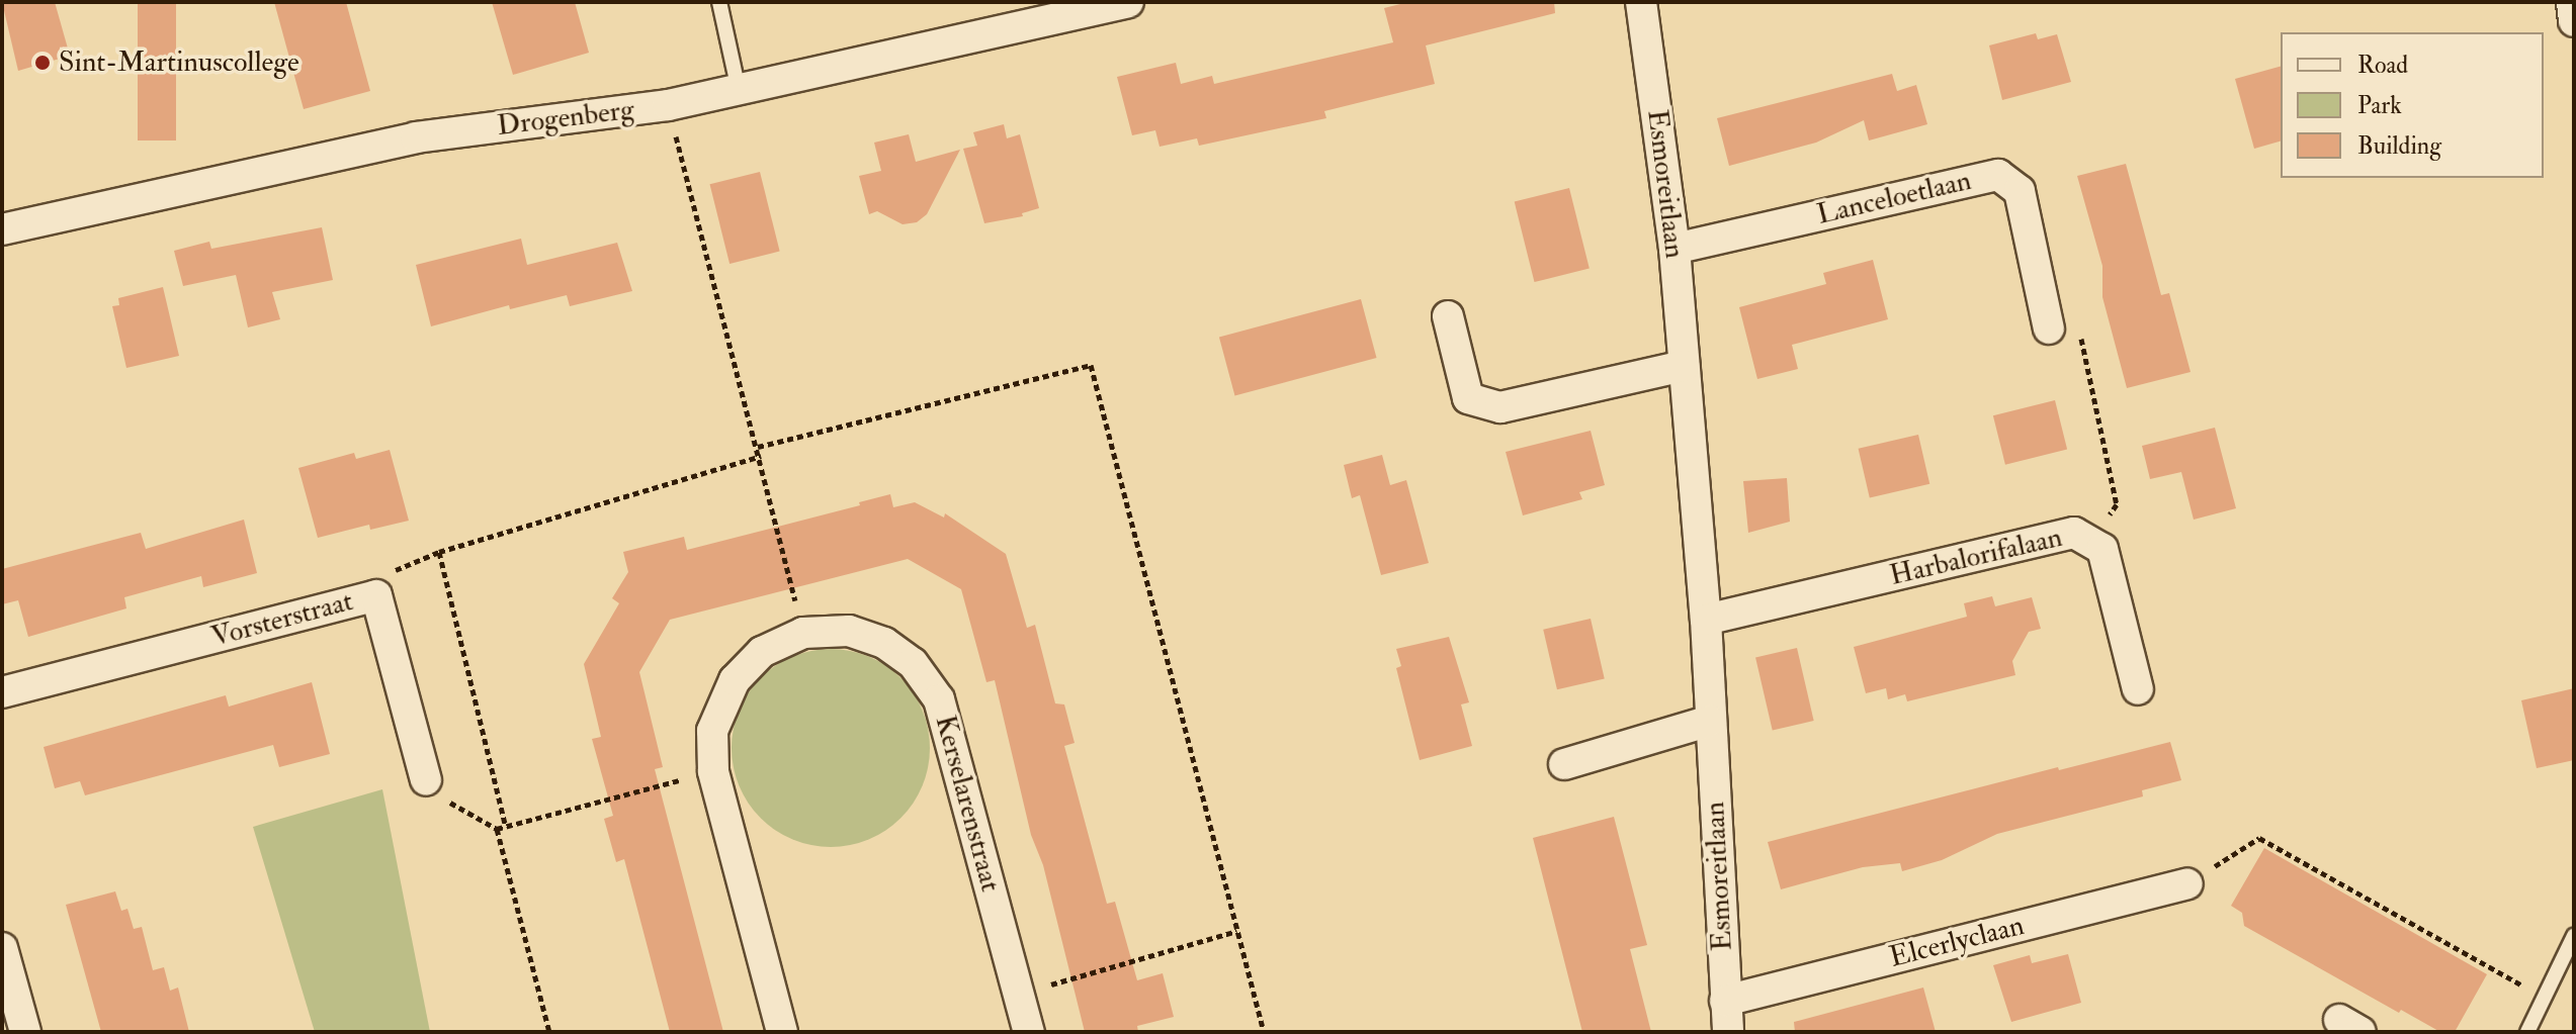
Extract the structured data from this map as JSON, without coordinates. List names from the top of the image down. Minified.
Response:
{"streets":{"street":["Drogenberg","Esmoreitlaan","Lanceloetlaan","Harbalorifalaan","Vorsterstraat","Kerselarenstraat","Elcerlyclaan"]},"crossings":[["Esmoreitlaan","Lanceloetlaan"],["Esmoreitlaan","Harbalorifalaan"],["Esmoreitlaan","Elcerlyclaan"]],"places":["Sint-Martinuscollege"],"legend":["Road","Park","Building"]}
